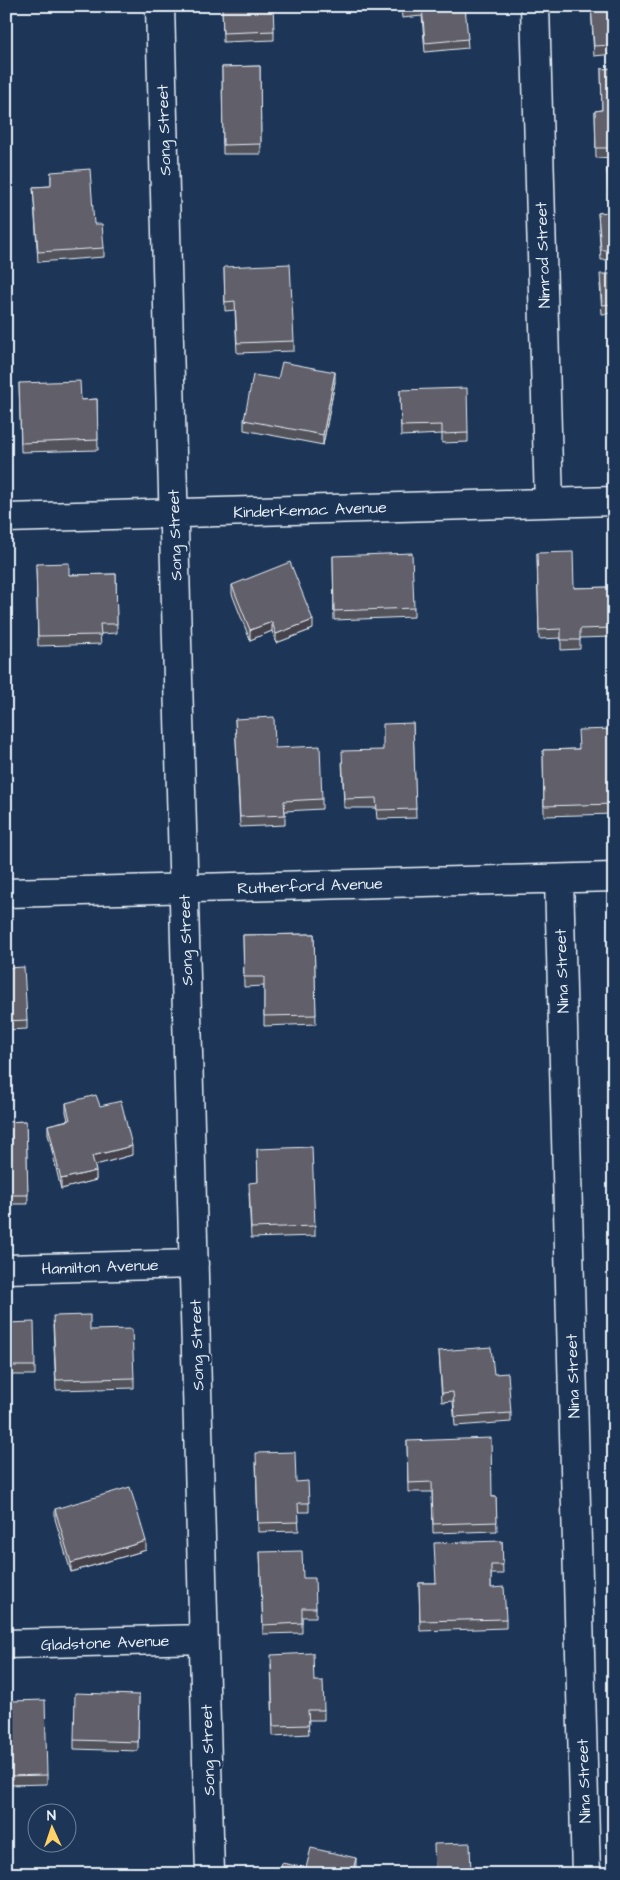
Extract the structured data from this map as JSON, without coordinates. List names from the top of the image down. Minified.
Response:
{"streets":{"street":["Song Street","Nimrod Street","Kinderkemac Avenue","Rutherford Avenue","Nina Street","Hamilton Avenue","Gladstone Avenue"]},"crossings":[["Song Street","Kinderkemac Avenue"],["Song Street","Rutherford Avenue"],["Song Street","Hamilton Avenue"],["Song Street","Gladstone Avenue"],["Nimrod Street","Kinderkemac Avenue"],["Rutherford Avenue","Nina Street"]],"north":"top"}
